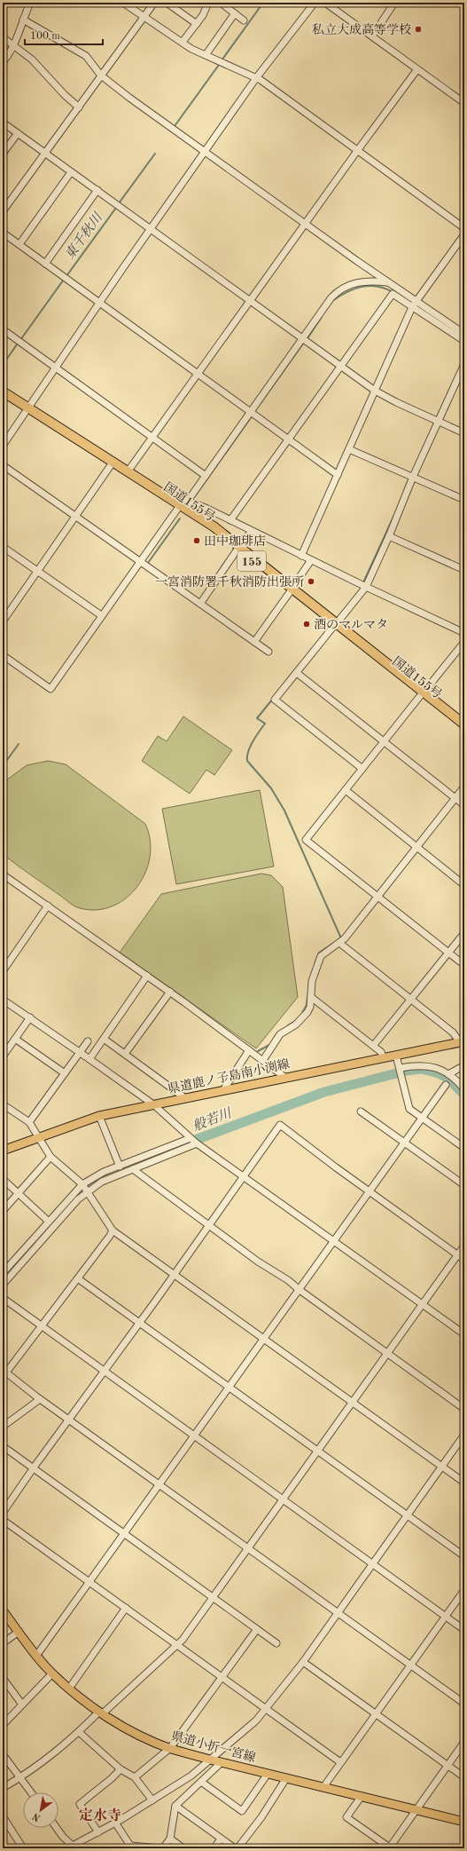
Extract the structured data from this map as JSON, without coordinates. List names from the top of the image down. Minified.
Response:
{"streets":{"highway":["国道155号","155"],"main road":["県道鹿ノ子島南小渕線","県道小折一宮線"]},"districts":["定水寺"],"water":["東千秋川","般若川"],"places":["私立大成高等学校","田中珈琲店","一宮消防署千秋消防出張所","酒のマルマタ"],"scale_bar":"100 m","north":"bottom left"}
